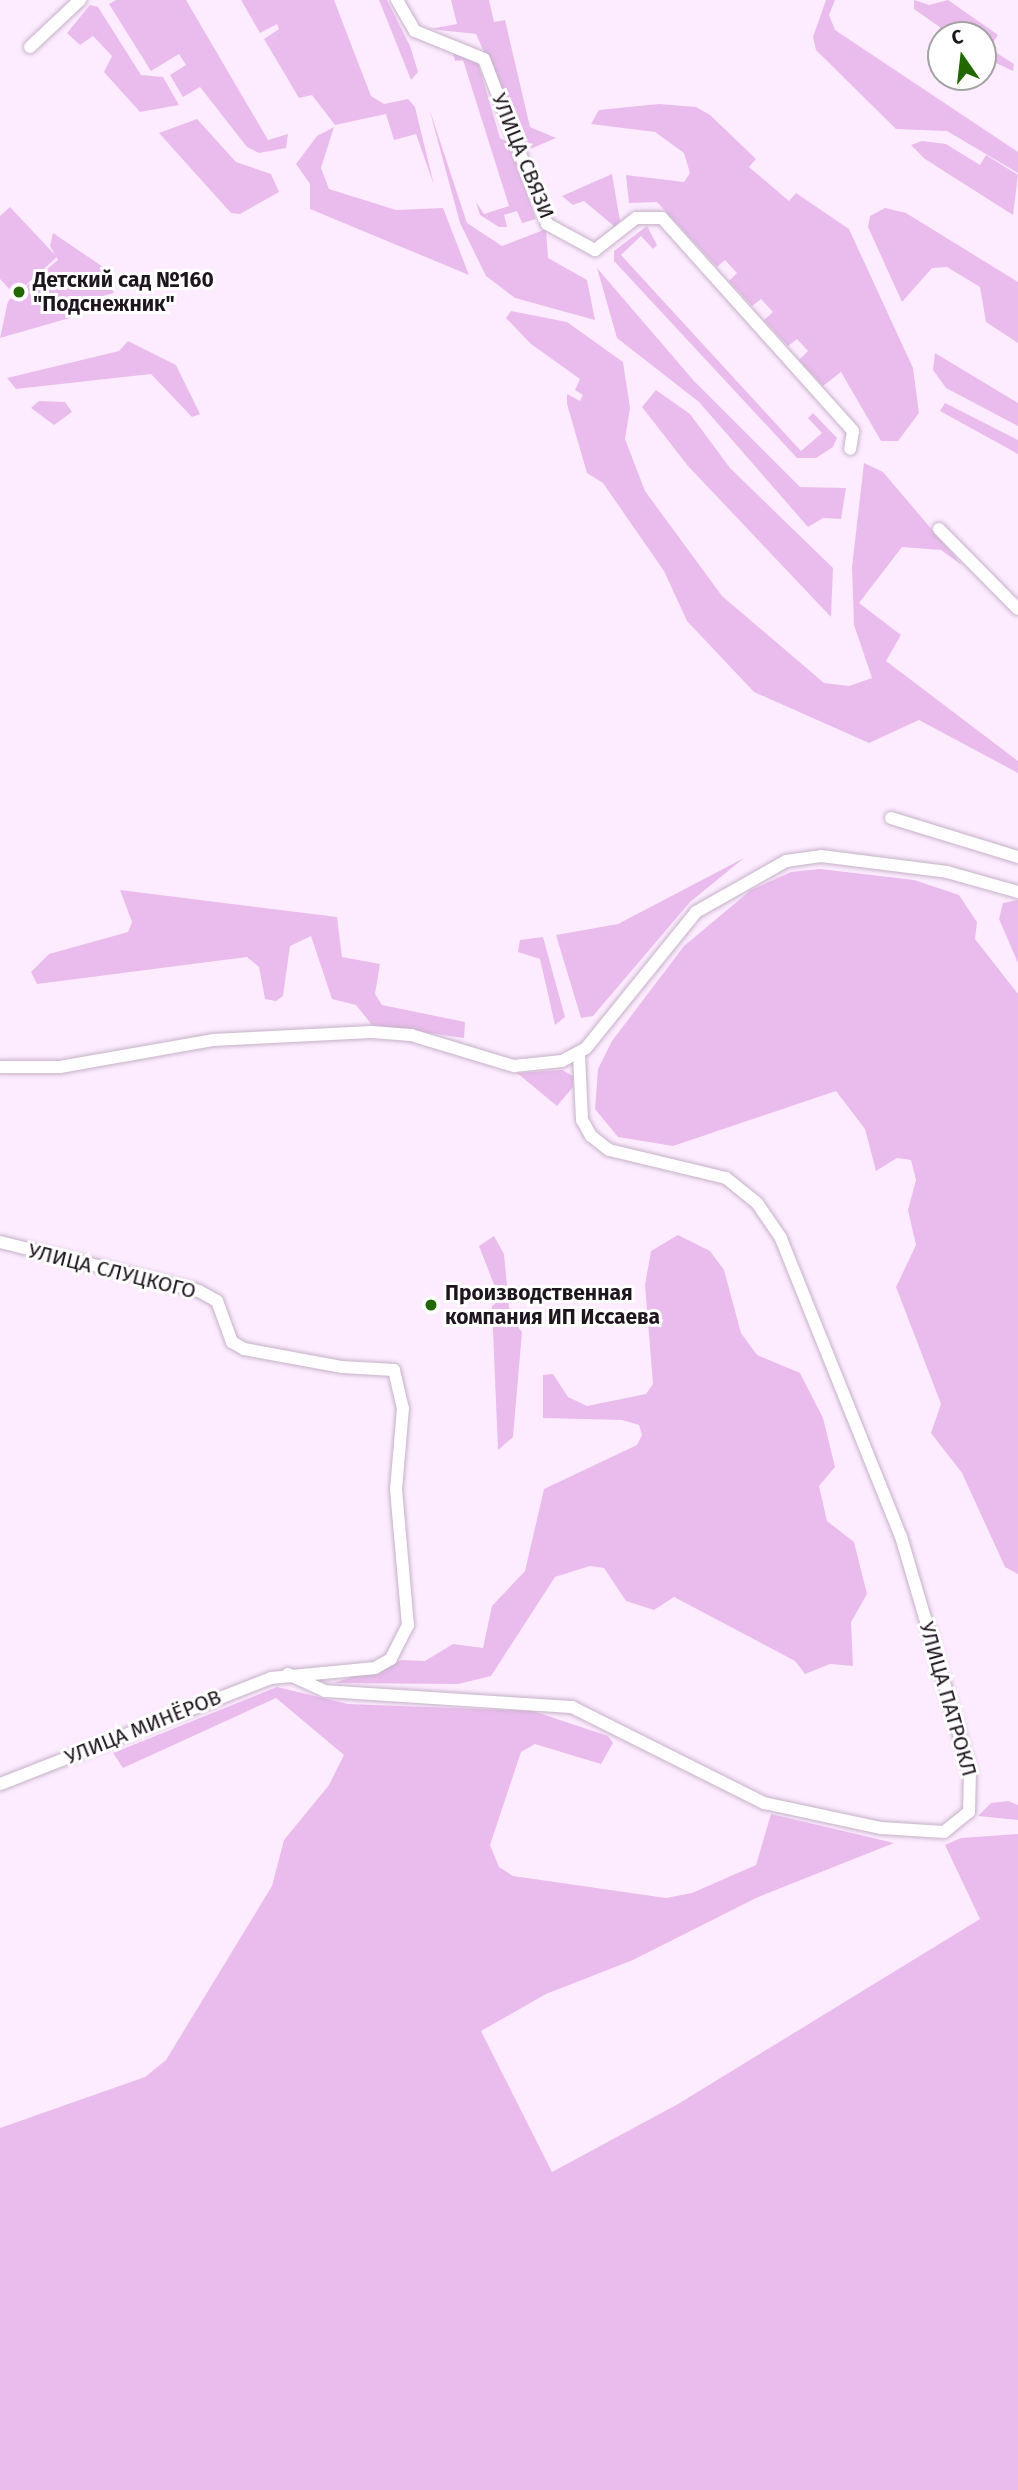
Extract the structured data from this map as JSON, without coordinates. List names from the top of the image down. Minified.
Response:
{"streets":{"street":["УЛИЦА СВЯЗИ","УЛИЦА СЛУЦКОГО","УЛИЦА ПАТРОКЛ","УЛИЦА МИНЁРОВ"]},"crossings":[["УЛИЦА СЛУЦКОГО","УЛИЦА МИНЁРОВ"],["УЛИЦА ПАТРОКЛ","УЛИЦА МИНЁРОВ"]],"places":["Детский сад №160 \"Подснежник\"","Производственная компания ИП Иссаева"],"north":"top"}
